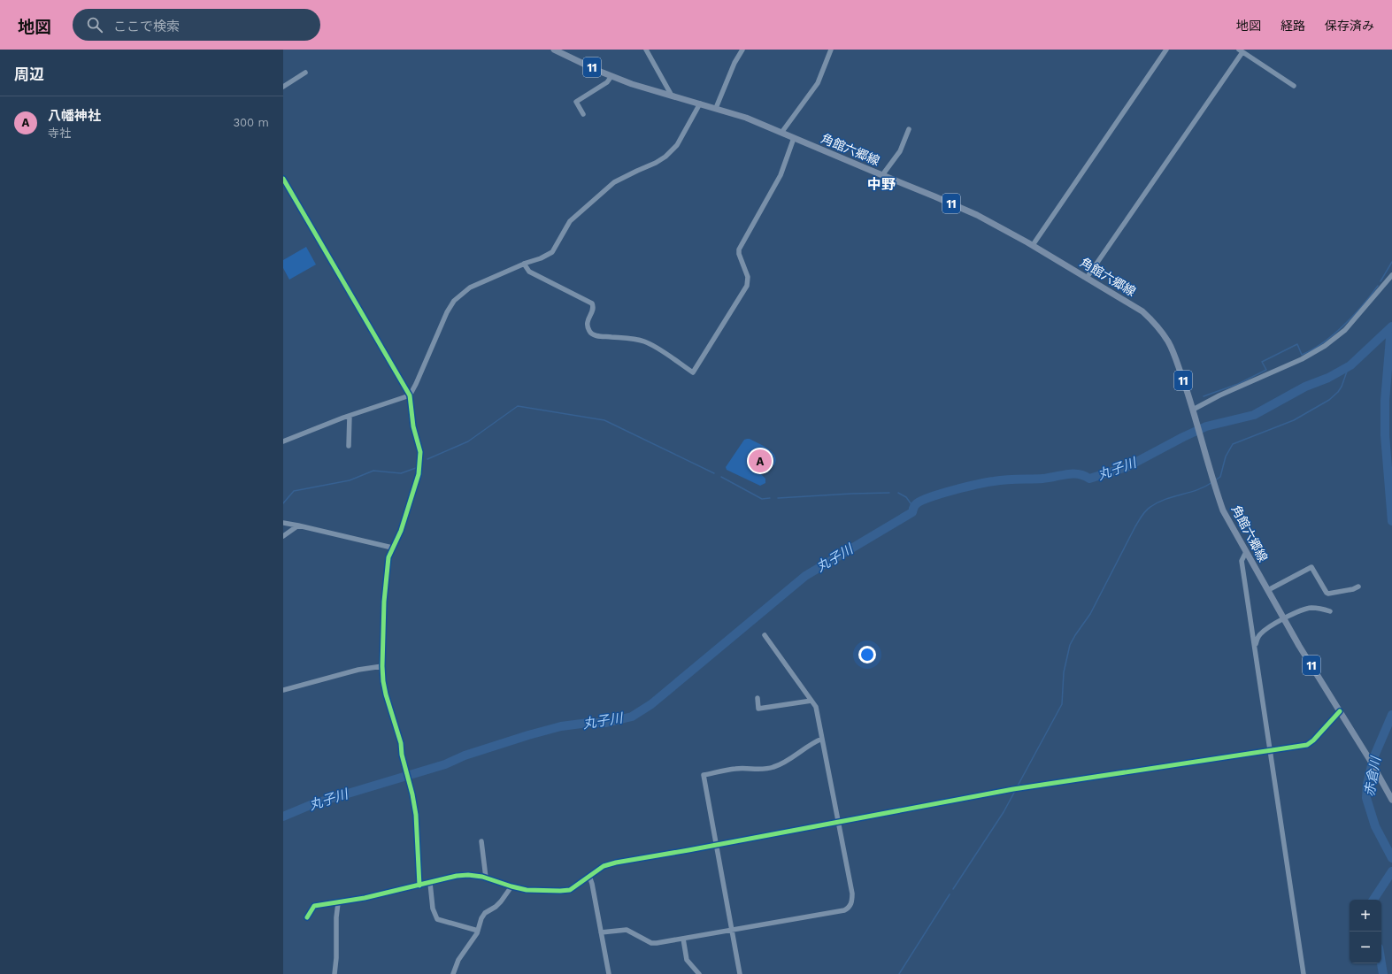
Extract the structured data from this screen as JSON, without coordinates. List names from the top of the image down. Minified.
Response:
{"streets":{"main road":["11","角館六郷線"]},"districts":["中野"],"water":["丸子川","赤倉川"],"page":{"header":"地図","search":"ここで検索","nav":["地図","経路","保存済み"],"heading":"周辺","list":[{"mark":"A","name":"八幡神社","note":"寺社","value":"300 m"}],"pins":"A","map_buttons":["+","−"]}}
